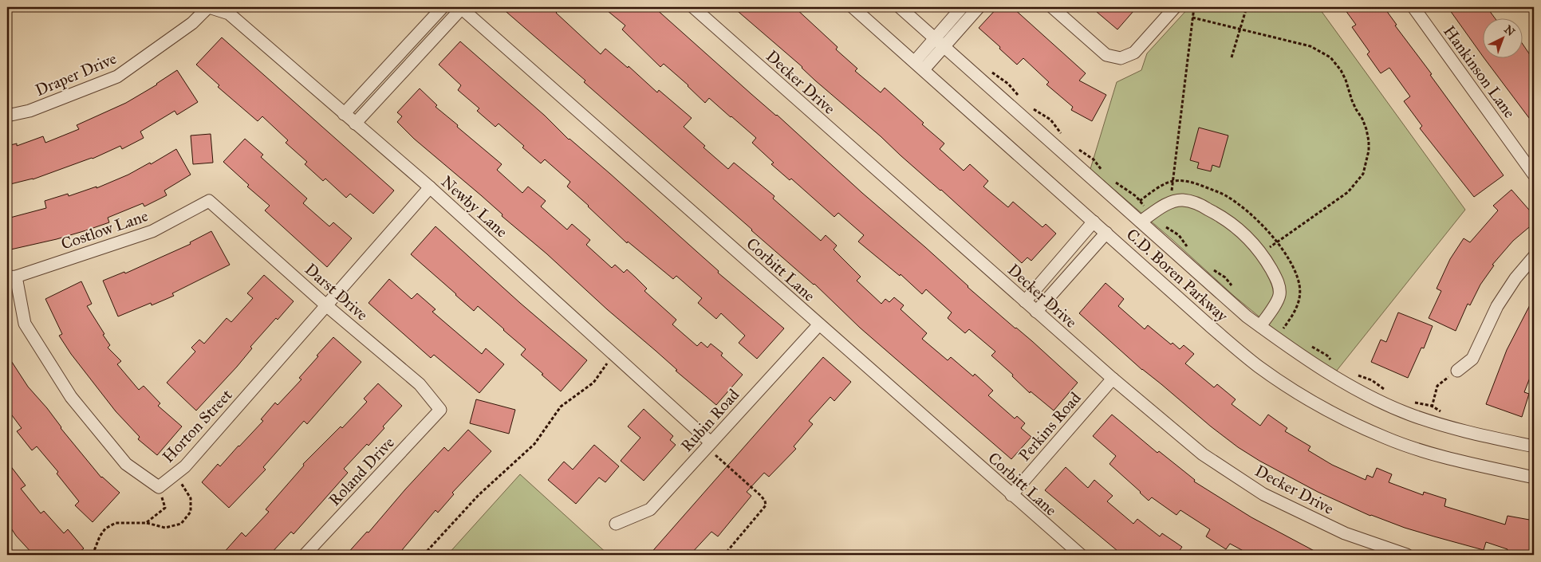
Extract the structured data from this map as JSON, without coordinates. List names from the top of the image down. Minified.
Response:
{"streets":{"street":["Hankinson Lane","Draper Drive","Decker Drive","Newby Lane","Costlow Lane","Corbitt Lane","C.D. Boren Parkway","Darst Drive","Rubin Road","Horton Street","Perkins Road","Roland Drive"]},"crossings":[["Draper Drive","Newby Lane"],["Decker Drive","Perkins Road"],["Newby Lane","Rubin Road"],["Newby Lane","Horton Street"],["Costlow Lane","Darst Drive"],["Corbitt Lane","Rubin Road"],["Corbitt Lane","Perkins Road"],["Darst Drive","Horton Street"],["Darst Drive","Roland Drive"]],"north":"top right"}
